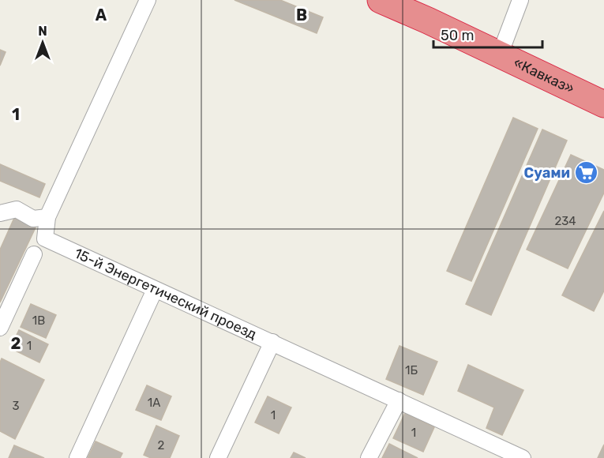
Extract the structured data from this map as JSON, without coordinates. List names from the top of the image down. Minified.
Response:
{"streets":{"highway":["«Кавказ»"],"street":["15-й Энергетический проезд"]},"places":{"supermarket":["Суами"]},"house_numbers":["234","1В","1","1Б","1А","3","1","1","2"],"scale_bar":"50 m","north":"top","grid":{"columns":["A","B"],"rows":["1","2"]}}
